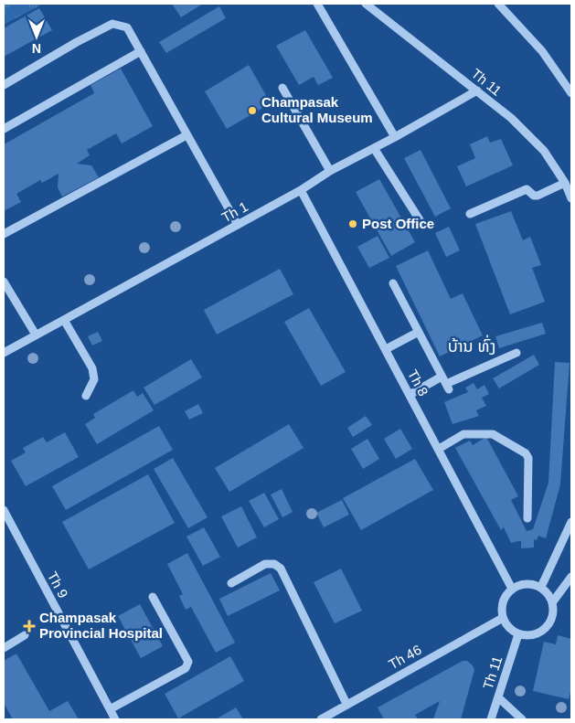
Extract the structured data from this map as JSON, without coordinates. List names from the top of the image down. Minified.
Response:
{"streets":{"street":["Th 11","Th 1","Th 8","Th 9","Th 46"]},"crossings":[["Th 11","Th 1"],["Th 11","Th 8"],["Th 11","Th 46"],["Th 1","Th 8"],["Th 8","Th 46"]],"districts":["ບ້ານ ທົ່ງ"],"places":{"other":["Champasak Cultural Museum","Post Office"],"health":["Champasak Provincial Hospital"]},"north":"bottom"}
